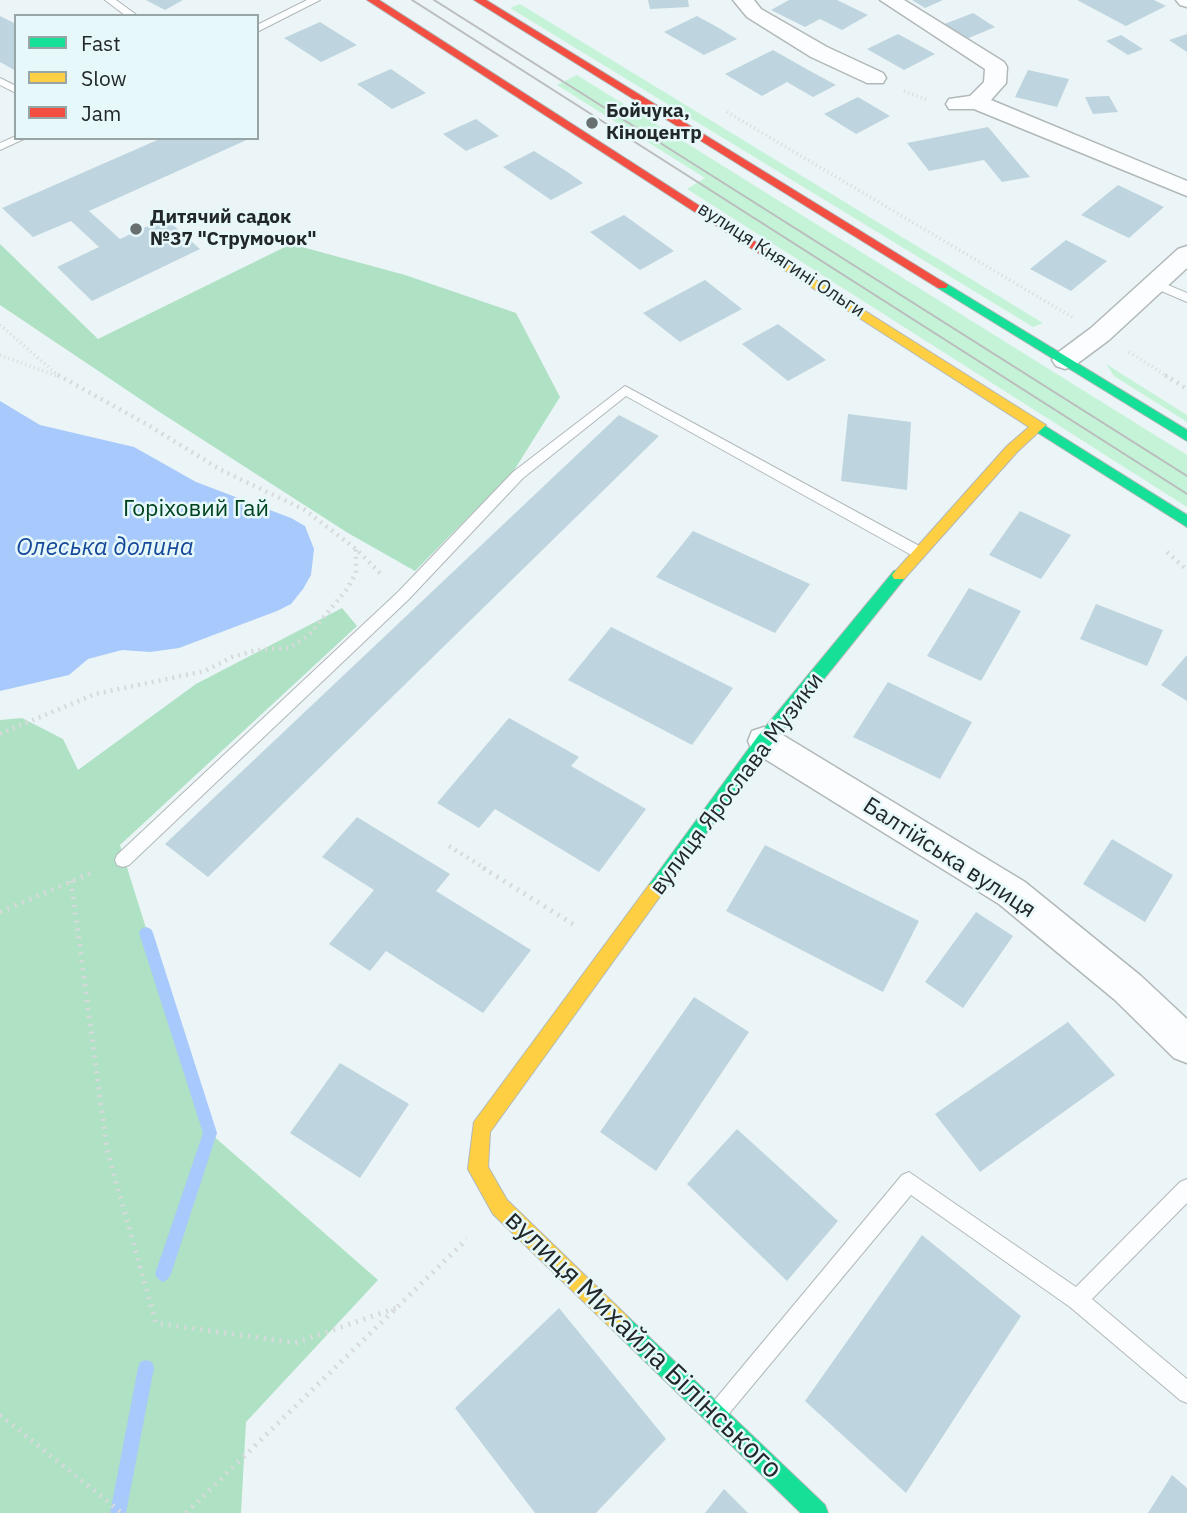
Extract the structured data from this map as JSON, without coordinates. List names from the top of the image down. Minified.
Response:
{"streets":{"main road":["вулиця Княгині Ольги","вулиця Ярослава Музики","вулиця Михайла Білінського"],"street":["Балтійська вулиця"]},"crossings":[["вулиця Княгині Ольги","вулиця Ярослава Музики"],["вулиця Ярослава Музики","Балтійська вулиця"],["вулиця Ярослава Музики","вулиця Михайла Білінського"]],"water":["Олеська долина"],"parks":["Горіховий Гай"],"places":["Бойчука, Кіноцентр","Дитячий садок №37 \"Струмочок\""],"legend":["Fast","Slow","Jam"]}
